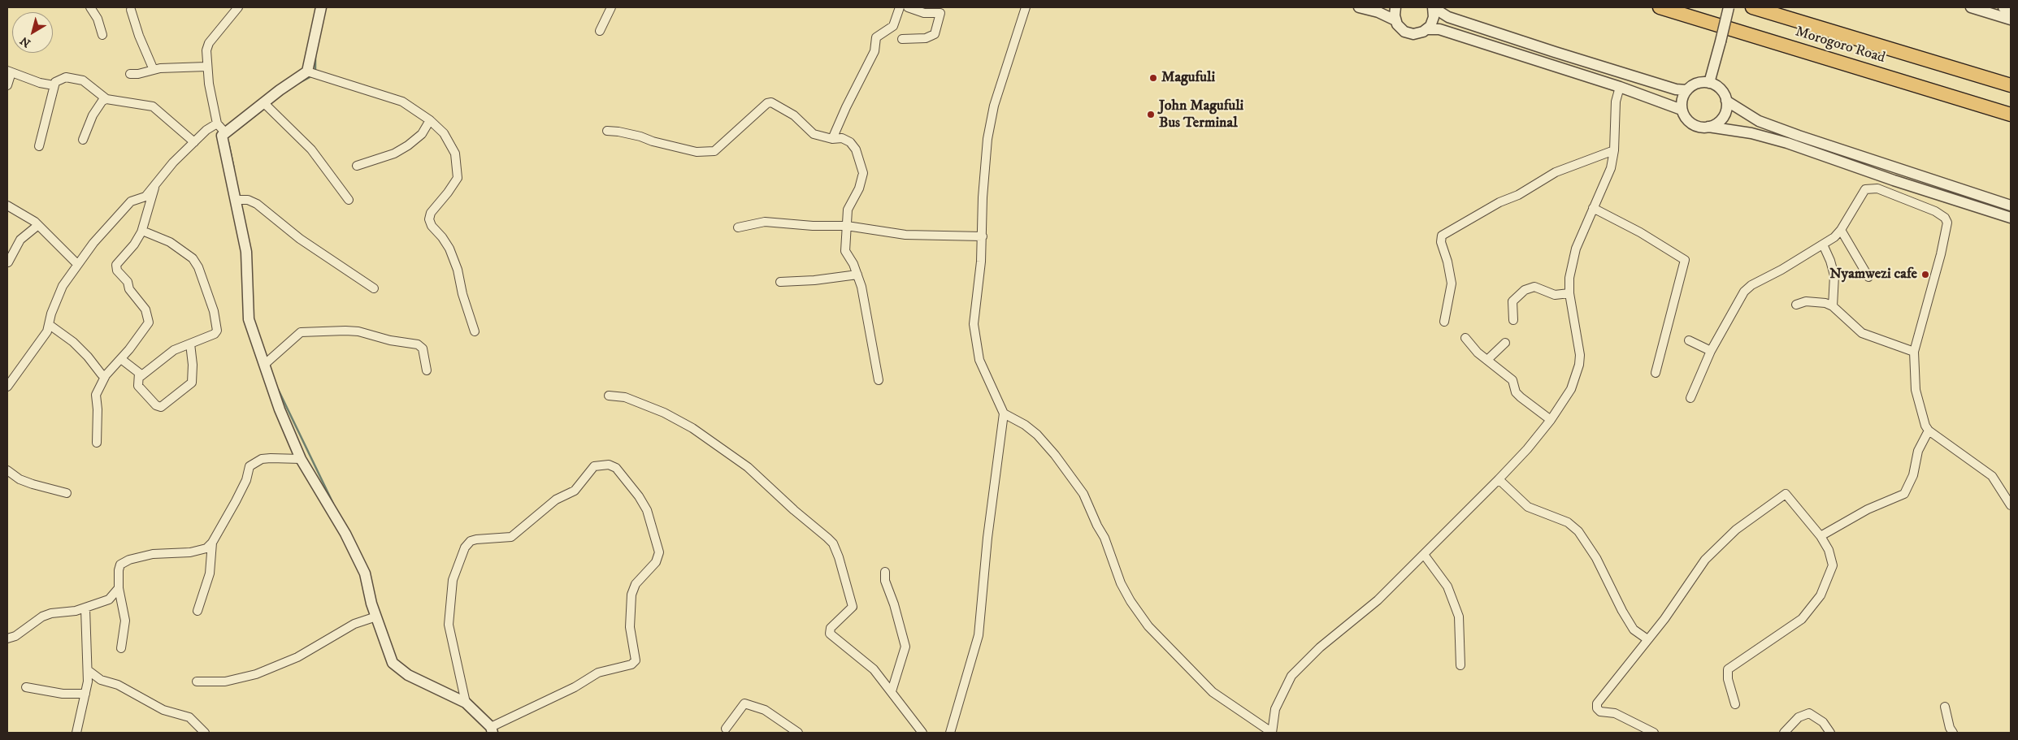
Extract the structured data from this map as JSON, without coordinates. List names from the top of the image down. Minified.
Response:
{"streets":{"highway":["Morogoro Road"]},"places":["Magufuli","John Magufuli Bus Terminal","Nyamwezi cafe"],"north":"bottom left"}
